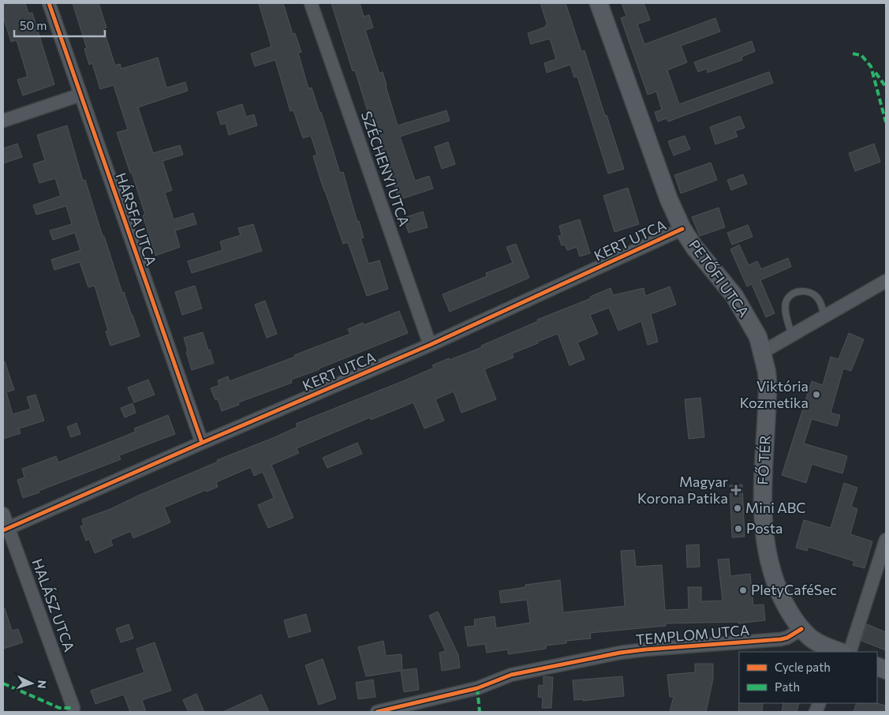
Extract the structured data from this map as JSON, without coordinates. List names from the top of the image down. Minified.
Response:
{"streets":{"main road":["PETŐFI UTCA","FŐ TÉR"],"street":["SZÉCHENYI UTCA","HÁRSFA UTCA","KERT UTCA","HALÁSZ UTCA","TEMPLOM UTCA"]},"crossings":[["SZÉCHENYI UTCA","KERT UTCA"],["HÁRSFA UTCA","KERT UTCA"],["KERT UTCA","PETŐFI UTCA"],["KERT UTCA","HALÁSZ UTCA"],["PETŐFI UTCA","FŐ TÉR"],["FŐ TÉR","TEMPLOM UTCA"]],"places":{"other":["Viktória Kozmetika","Mini ABC","Posta","PletyCaféSec"],"health":["Magyar Korona Patika"]},"legend":["Cycle path","Path"],"scale_bar":"50 m","north":"right"}
